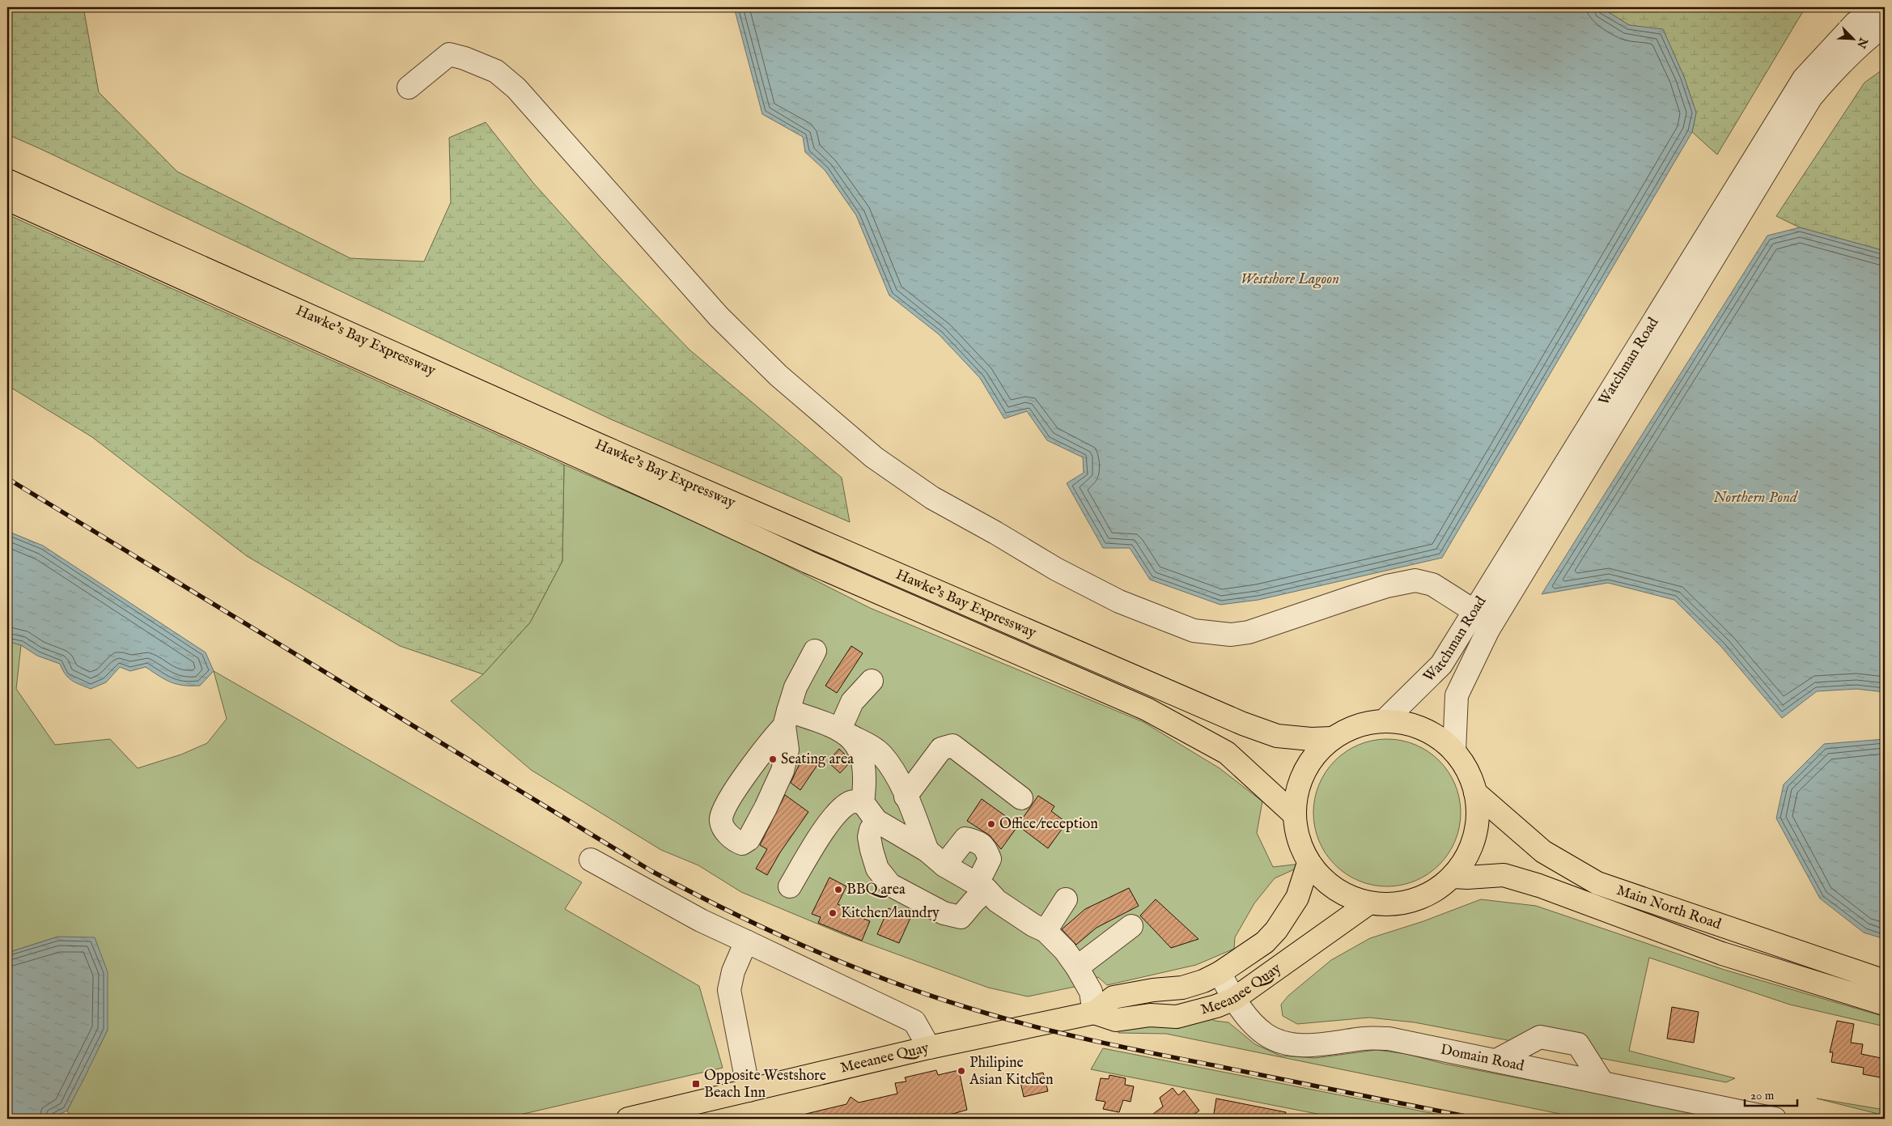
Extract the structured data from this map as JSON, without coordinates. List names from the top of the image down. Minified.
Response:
{"streets":{"main road":["Hawke's Bay Expressway","Main North Road","Meeanee Quay"],"street":["Watchman Road","Domain Road"]},"crossings":[["Meeanee Quay","Domain Road"]],"water":["Westshore Lagoon","Northern Pond"],"places":{"other":["Seating area","Office/reception","BBQ area","Kitchen/laundry","Philipine Asian Kitchen"],"transit":["Opposite Westshore Beach Inn"]},"scale_bar":"20 m","north":"bottom right"}
